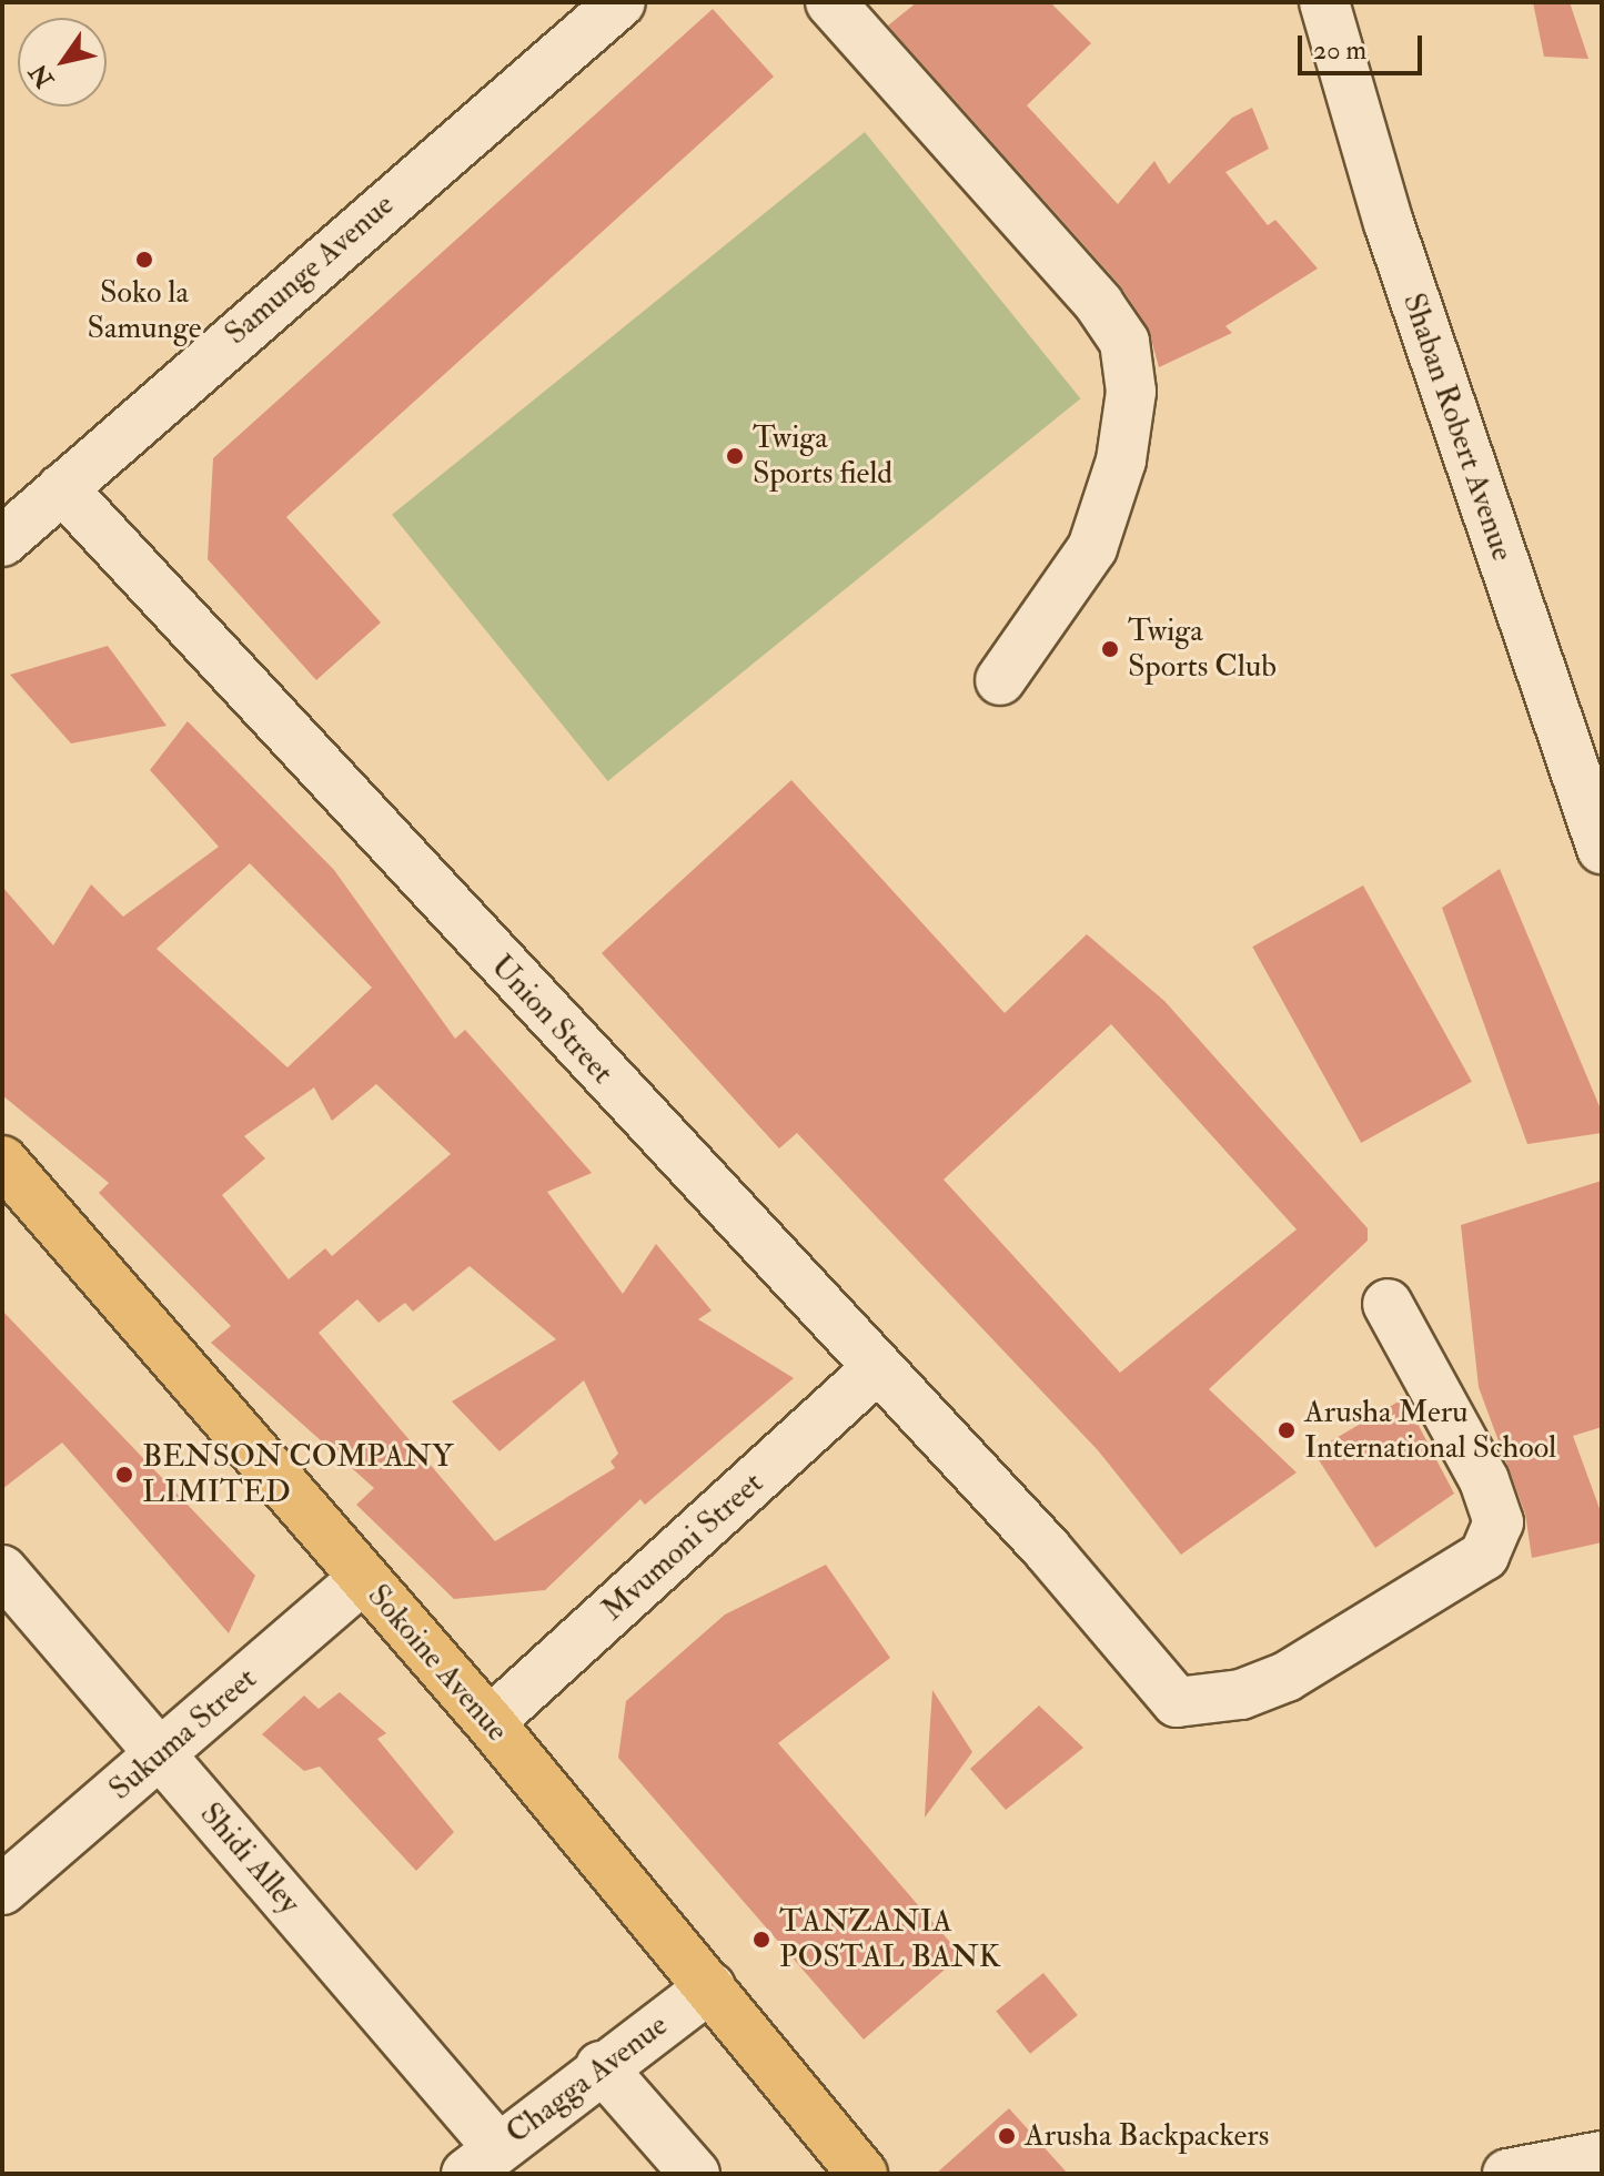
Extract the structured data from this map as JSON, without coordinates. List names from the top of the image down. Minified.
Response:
{"streets":{"main road":["Sokoine Avenue"],"street":["Samunge Avenue","Shaban Robert Avenue","Union Street","Mvumoni Street","Sukuma Street","Shidi Alley","Chagga Avenue"]},"crossings":[["Samunge Avenue","Union Street"],["Union Street","Mvumoni Street"],["Mvumoni Street","Sokoine Avenue"],["Sokoine Avenue","Sukuma Street"],["Sokoine Avenue","Chagga Avenue"],["Sukuma Street","Shidi Alley"],["Shidi Alley","Chagga Avenue"]],"places":["Soko la Samunge","Twiga Sports field","Twiga Sports Club","Arusha Meru International School","BENSON COMPANY LIMITED","TANZANIA POSTAL BANK","Arusha Backpackers"],"scale_bar":"20 m","north":"bottom left"}
